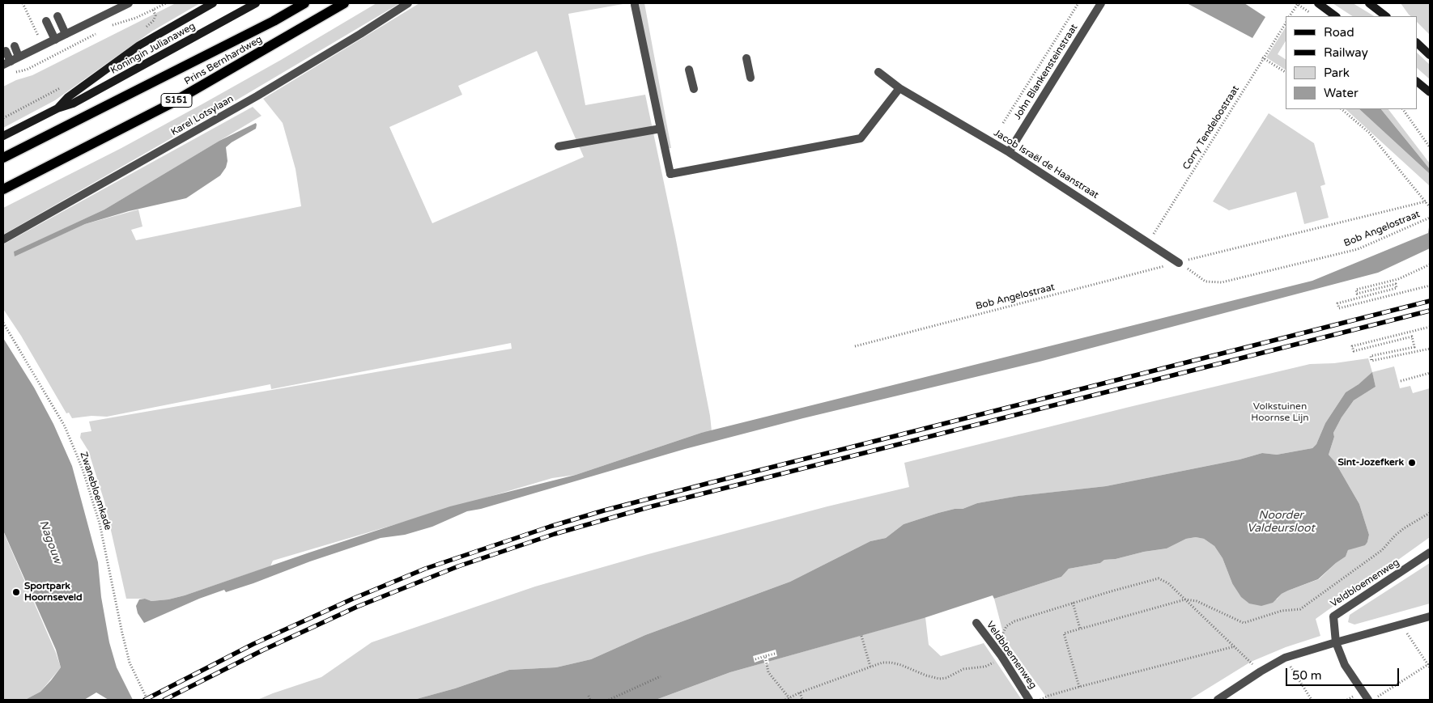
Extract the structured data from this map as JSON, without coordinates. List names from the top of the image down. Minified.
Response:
{"streets":{"main road":["Koningin Julianaweg","Prins Bernhardweg","S151"],"street":["John Blankensteinstraat","Karel Lotsylaan","Jacob Israël de Haanstraat","Veldbloemenweg"],"path":["Corry Tendeloostraat","Bob Angelostraat","Zwanebloemkade"]},"crossings":[["John Blankensteinstraat","Jacob Israël de Haanstraat"],["Corry Tendeloostraat","Jacob Israël de Haanstraat"],["Jacob Israël de Haanstraat","Bob Angelostraat"]],"water":["Noorder Valdeursloot","Nagouw"],"parks":["Volkstuinen Hoornse Lijn"],"places":["Sint-Jozefkerk","Sportpark Hoornseveld"],"legend":["Road","Railway","Park","Water"],"scale_bar":"50 m"}
